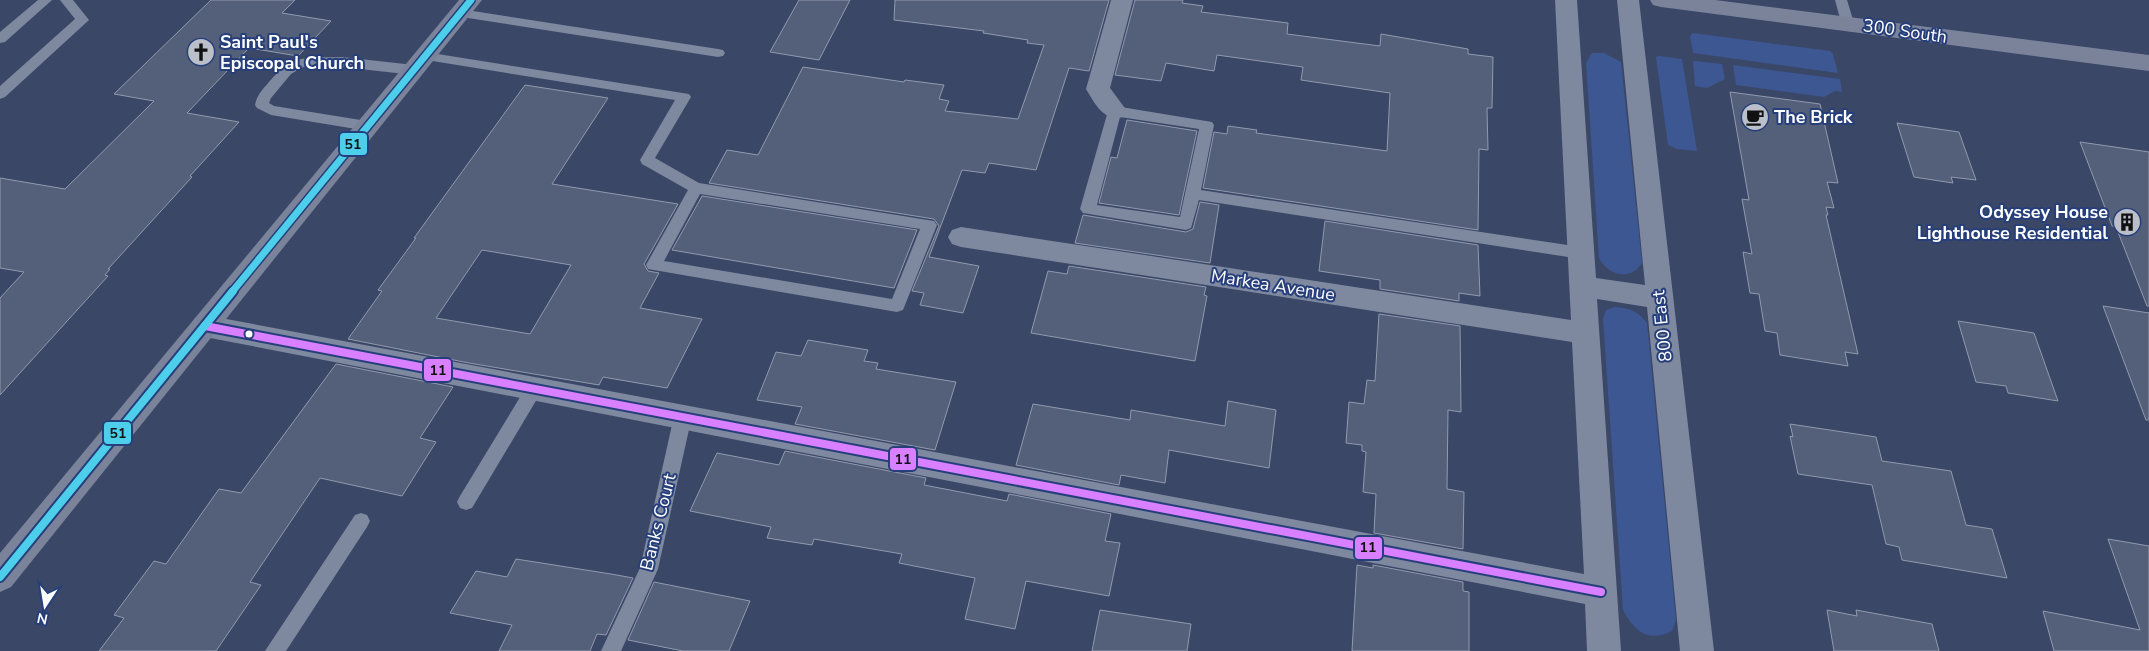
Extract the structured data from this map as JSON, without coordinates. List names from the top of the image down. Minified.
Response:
{"streets":{"street":["300 South","Markea Avenue","800 East"],"lane":["Banks Court"]},"places":{"church":["Saint Paul's Episcopal Church"],"cafe":["The Brick"],"building":["Odyssey House Lighthouse Residential"]},"lines":["transit line 51","transit line 11"],"north":"bottom"}
